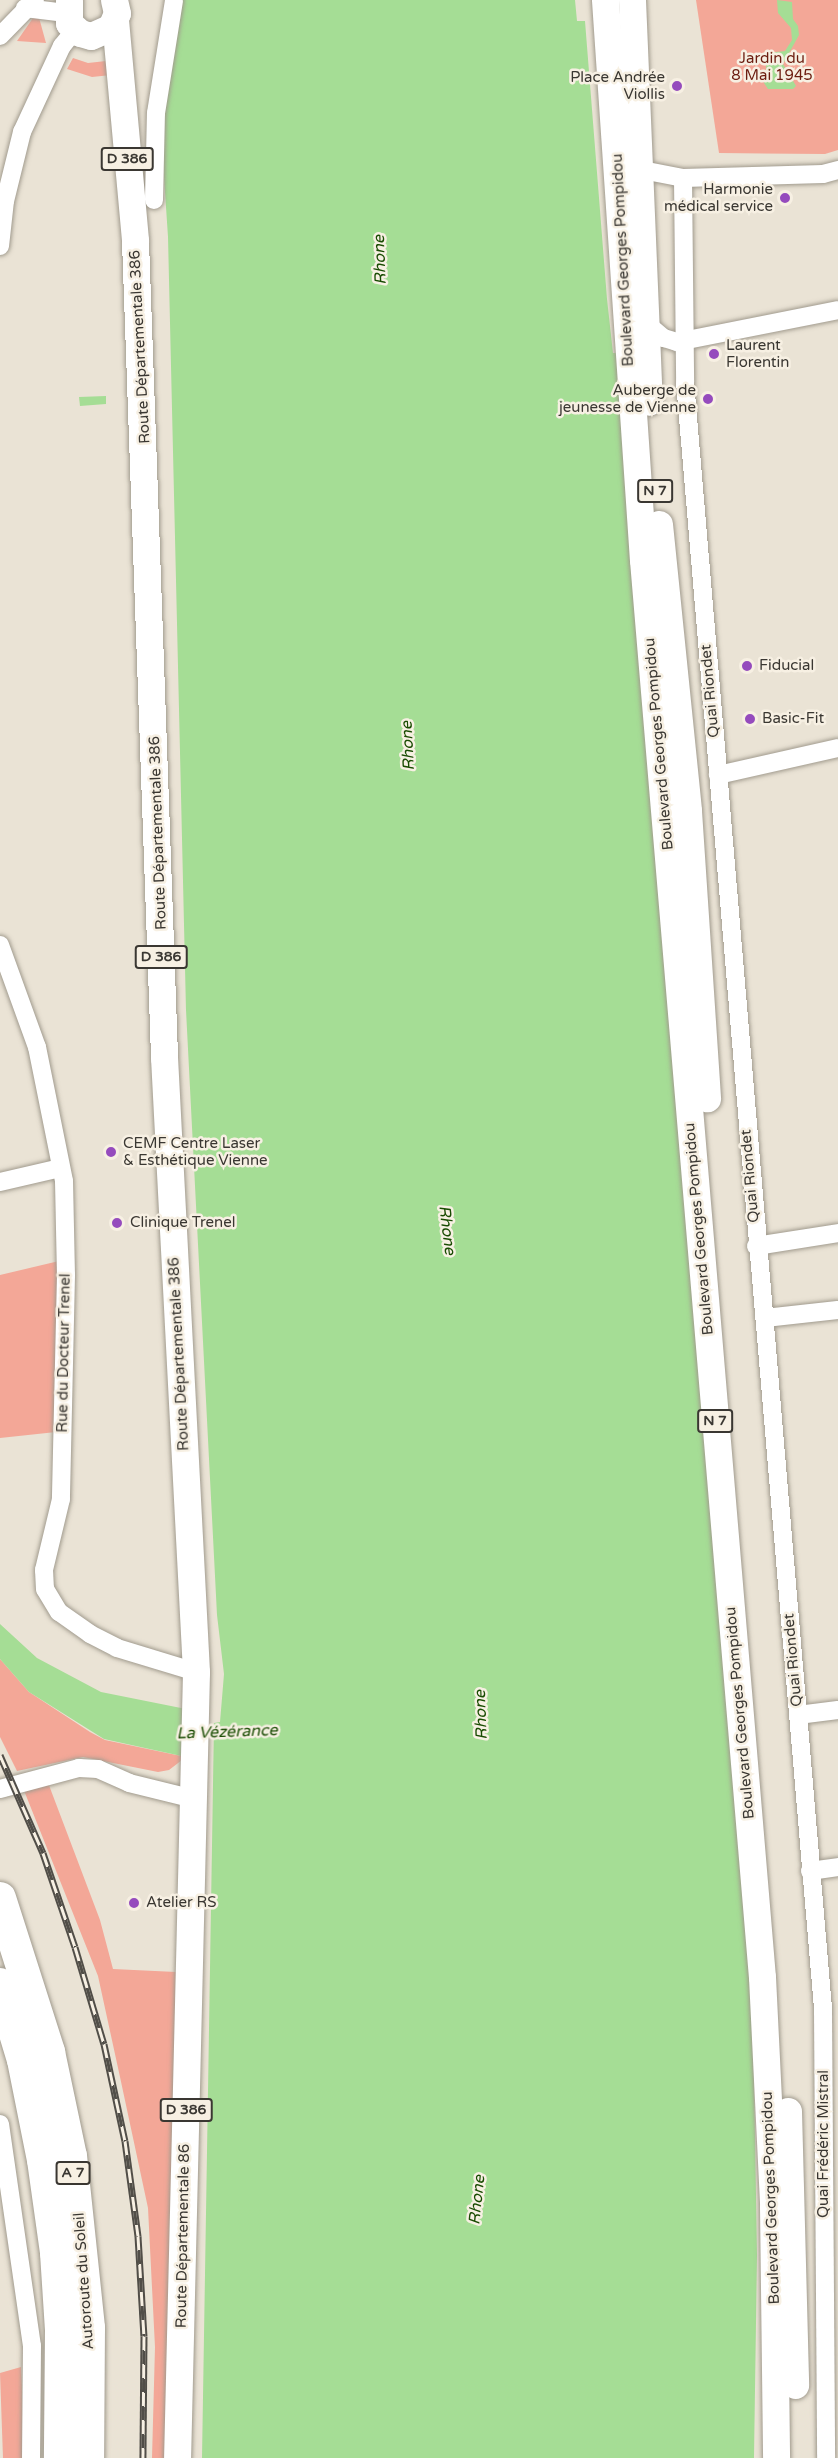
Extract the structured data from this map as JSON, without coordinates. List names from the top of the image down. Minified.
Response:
{"streets":{"highway":["A 7","Autoroute du Soleil"],"main road":["D 386","Boulevard Georges Pompidou","Route Départementale 386","N 7","Route Départementale 86"],"street":["Quai Riondet","Rue du Docteur Trenel","Quai Frédéric Mistral"]},"crossings":[["Route Départementale 386","Rue du Docteur Trenel"],["Route Départementale 386","Route Départementale 86"],["Quai Riondet","Quai Frédéric Mistral"],["Rue du Docteur Trenel","Route Départementale 86"]],"water":["Rhone","La Vézérance"],"parks":["Jardin du 8 Mai 1945"],"places":["Place Andrée Viollis","Harmonie médical service","Laurent Florentin","Auberge de jeunesse de Vienne","Fiducial","Basic-Fit","CEMF Centre Laser & Esthétique Vienne","Clinique Trenel","Atelier RS"]}
